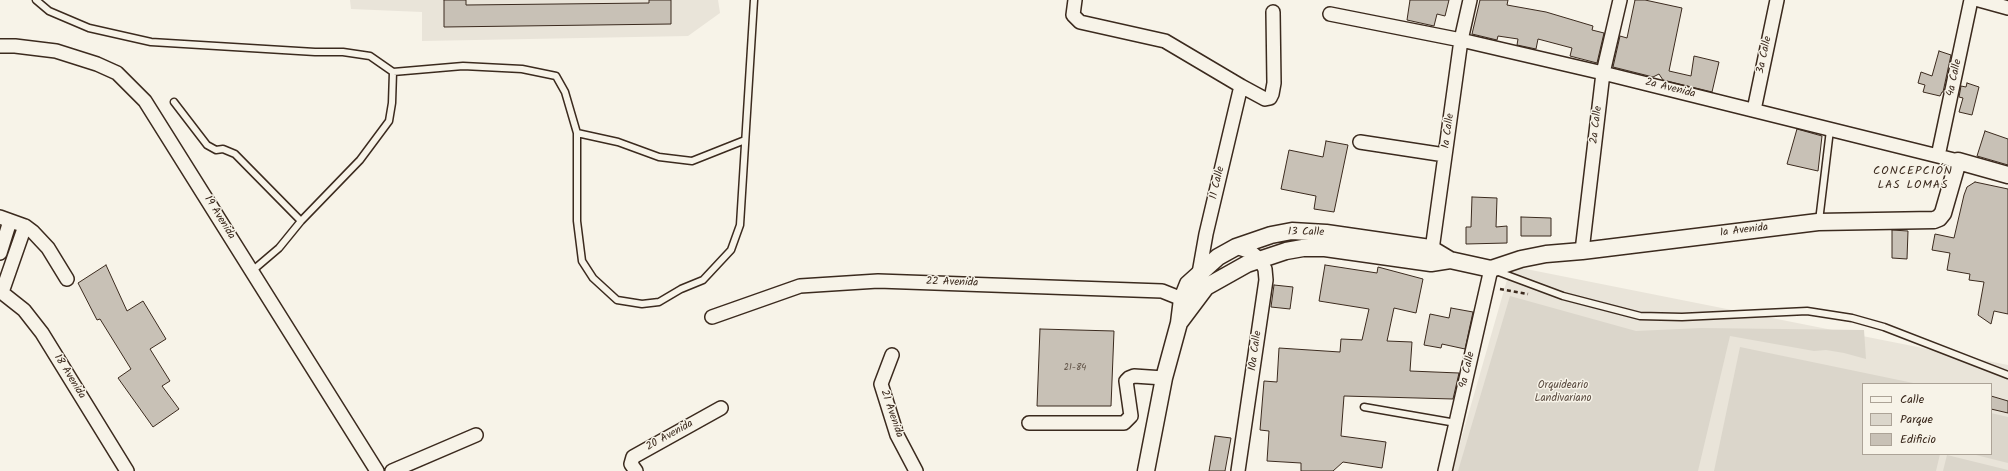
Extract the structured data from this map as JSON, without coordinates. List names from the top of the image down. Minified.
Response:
{"streets":{"street":["3a Calle","4a Calle","2a Avenida","2a Calle","1a Calle","11 Calle","19 Avenida","1a Avenida","13 Calle","22 Avenida","10a Calle","9a Calle","18 Avenida","21 Avenida","20 Avenida"]},"crossings":[["3a Calle","2a Avenida"],["4a Calle","2a Avenida"],["2a Avenida","2a Calle"],["2a Avenida","1a Calle"],["2a Avenida","1a Avenida"],["2a Calle","1a Avenida"],["1a Calle","13 Calle"],["11 Calle","13 Calle"],["1a Avenida","13 Calle"],["1a Avenida","9a Calle"],["13 Calle","22 Avenida"],["13 Calle","10a Calle"],["13 Calle","9a Calle"]],"districts":["CONCEPCIÓN LAS LOMAS"],"parks":["Orquideario Landivariano"],"house_numbers":["21-84"],"legend":["Calle","Parque","Edificio"]}
